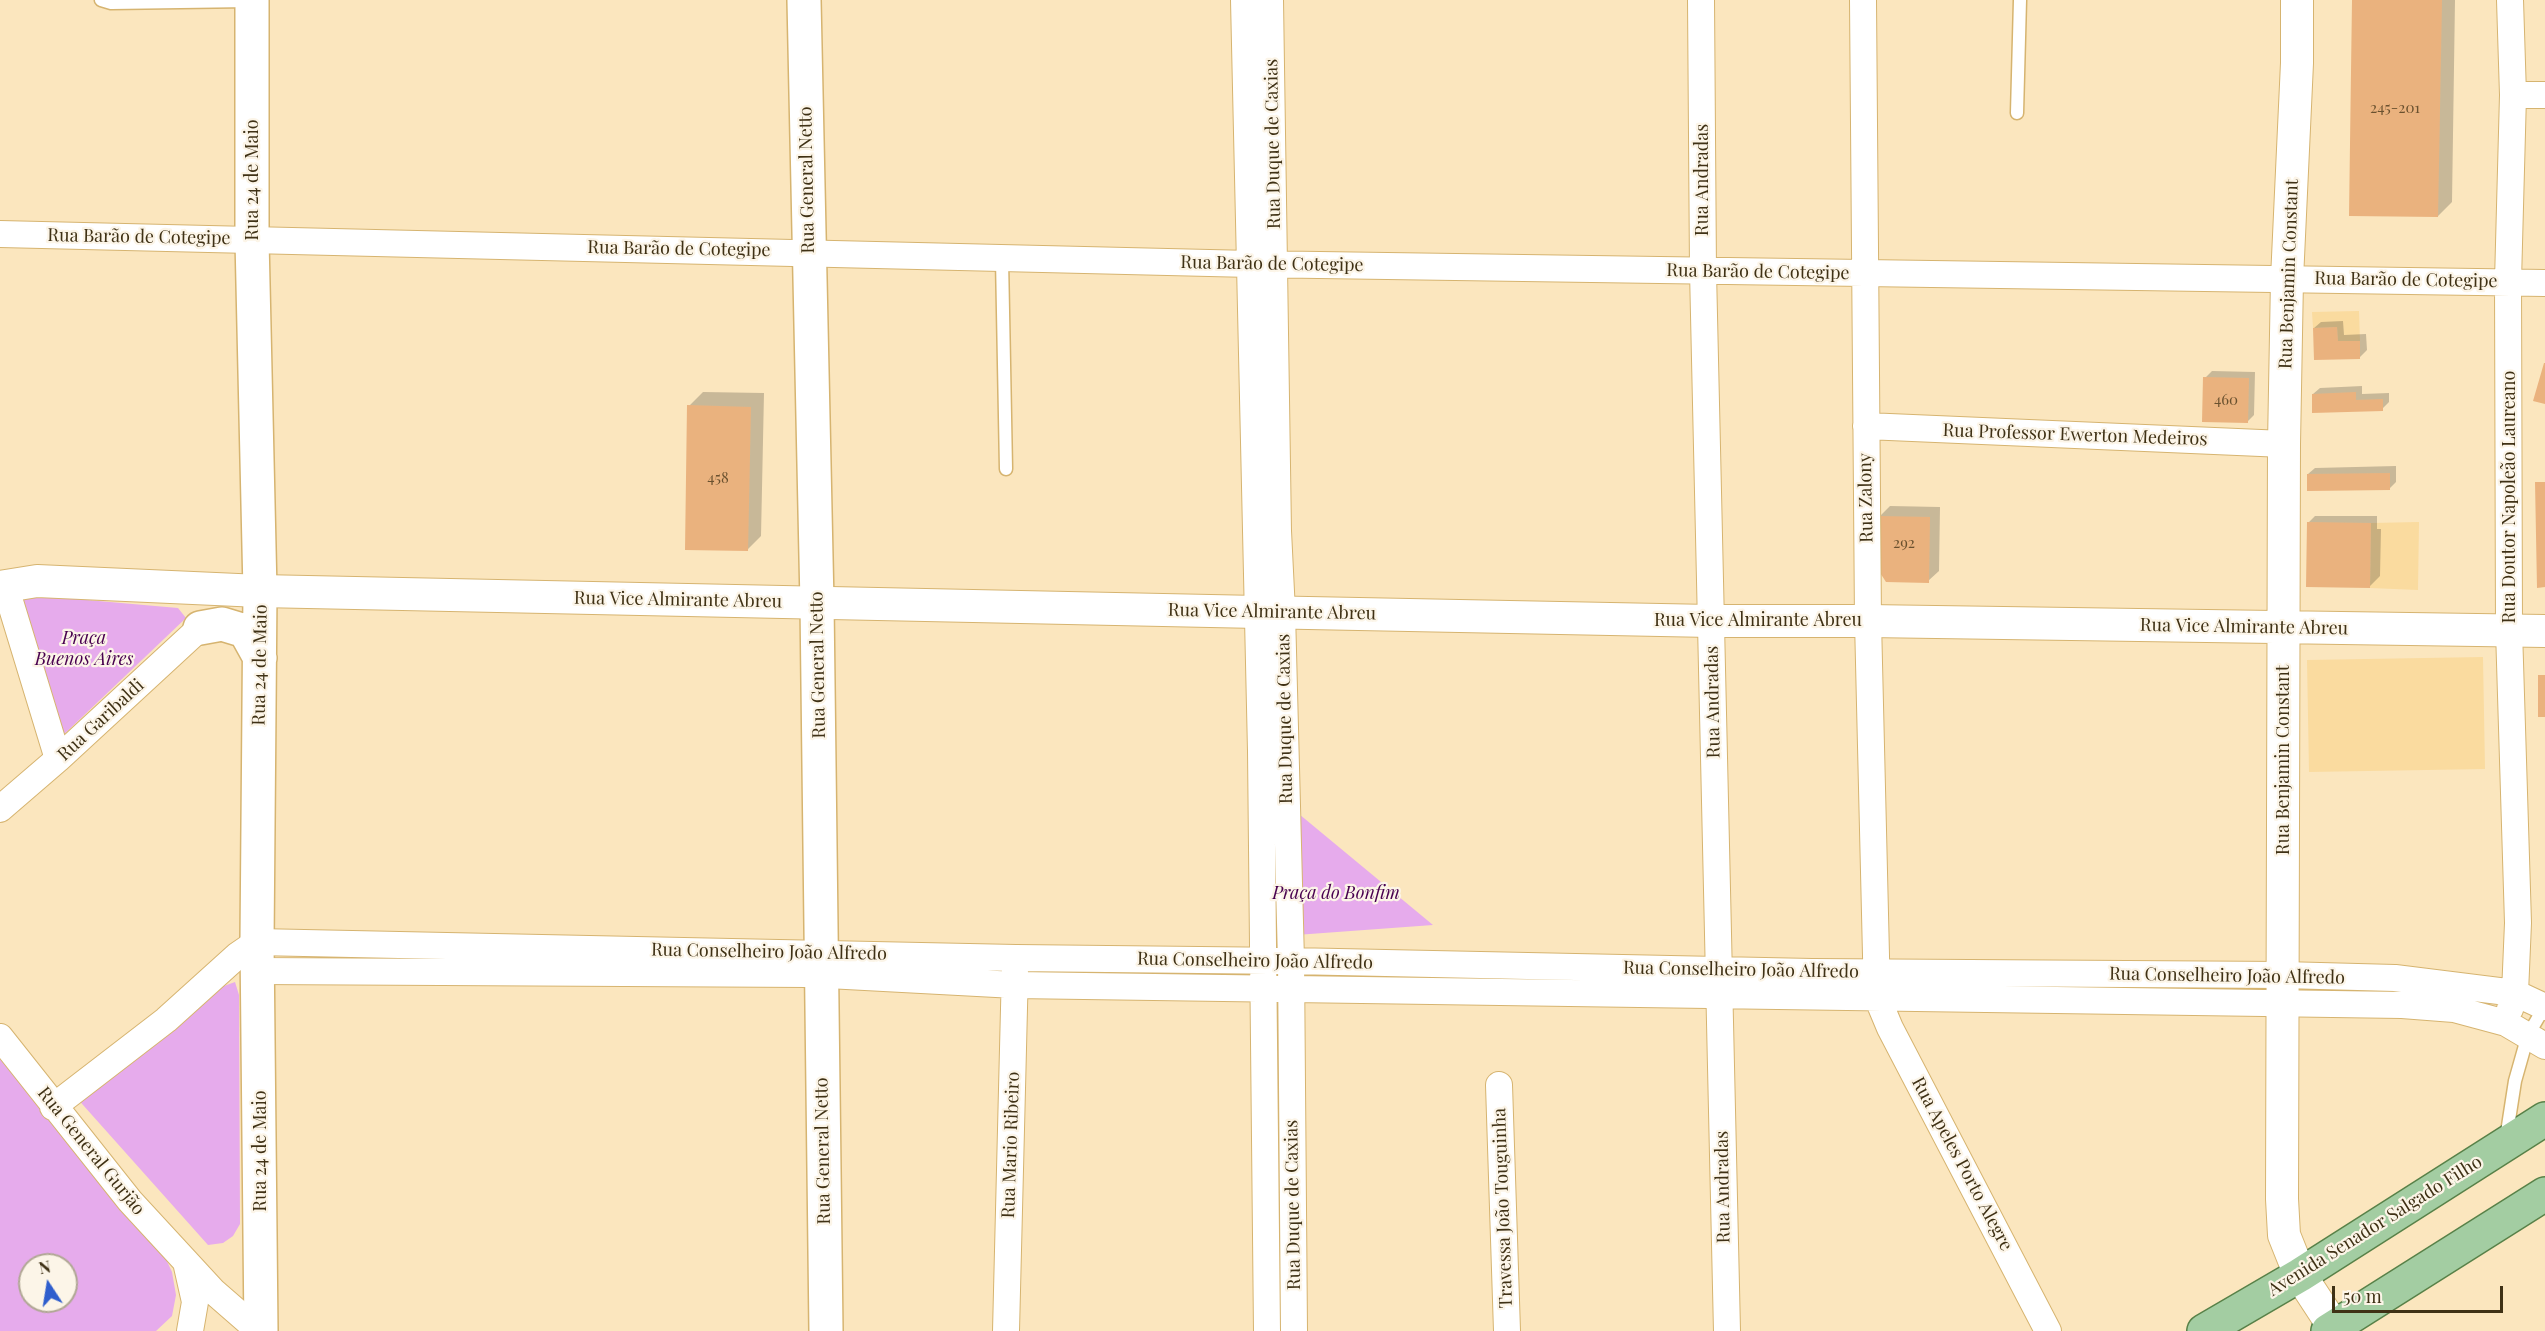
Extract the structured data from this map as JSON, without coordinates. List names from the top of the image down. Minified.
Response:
{"streets":{"main road":["Rua 24 de Maio","Rua General Netto","Avenida Senador Salgado Filho"],"street":["Rua Duque de Caxias","Rua Andradas","Rua Barão de Cotegipe","Rua Benjamin Constant","Rua Professor Ewerton Medeiros","Rua Doutor Napoleão Laureano","Rua Zalony","Rua Vice Almirante Abreu","Rua Garibaldi","Rua Conselheiro João Alfredo","Rua Mario Ribeiro","Rua General Gurjão","Rua Apeles Porto Alegre","Travessa João Touguinha"]},"crossings":[["Rua Duque de Caxias","Rua Barão de Cotegipe"],["Rua Duque de Caxias","Rua Vice Almirante Abreu"],["Rua Duque de Caxias","Rua Conselheiro João Alfredo"],["Rua 24 de Maio","Rua Barão de Cotegipe"],["Rua 24 de Maio","Rua Vice Almirante Abreu"],["Rua 24 de Maio","Rua Conselheiro João Alfredo"],["Rua 24 de Maio","Rua General Gurjão"],["Rua General Netto","Rua Barão de Cotegipe"],["Rua General Netto","Rua Vice Almirante Abreu"],["Rua General Netto","Rua Conselheiro João Alfredo"],["Rua Andradas","Rua Barão de Cotegipe"],["Rua Andradas","Rua Vice Almirante Abreu"],["Rua Andradas","Rua Conselheiro João Alfredo"],["Rua Barão de Cotegipe","Rua Benjamin Constant"],["Rua Barão de Cotegipe","Rua Doutor Napoleão Laureano"],["Rua Barão de Cotegipe","Rua Zalony"],["Rua Benjamin Constant","Rua Professor Ewerton Medeiros"],["Rua Benjamin Constant","Rua Vice Almirante Abreu"],["Rua Benjamin Constant","Rua Conselheiro João Alfredo"],["Rua Benjamin Constant","Avenida Senador Salgado Filho"],["Rua Professor Ewerton Medeiros","Rua Zalony"],["Rua Doutor Napoleão Laureano","Rua Vice Almirante Abreu"],["Rua Doutor Napoleão Laureano","Rua Conselheiro João Alfredo"],["Rua Zalony","Rua Vice Almirante Abreu"],["Rua Zalony","Rua Conselheiro João Alfredo"],["Rua Zalony","Rua Apeles Porto Alegre"],["Rua Conselheiro João Alfredo","Rua Mario Ribeiro"],["Rua Conselheiro João Alfredo","Rua Apeles Porto Alegre"]],"parks":["Praça Buenos Aires","Praça do Bonfim"],"house_numbers":["245-201","460","458","292"],"scale_bar":"50 m","north":"top"}
